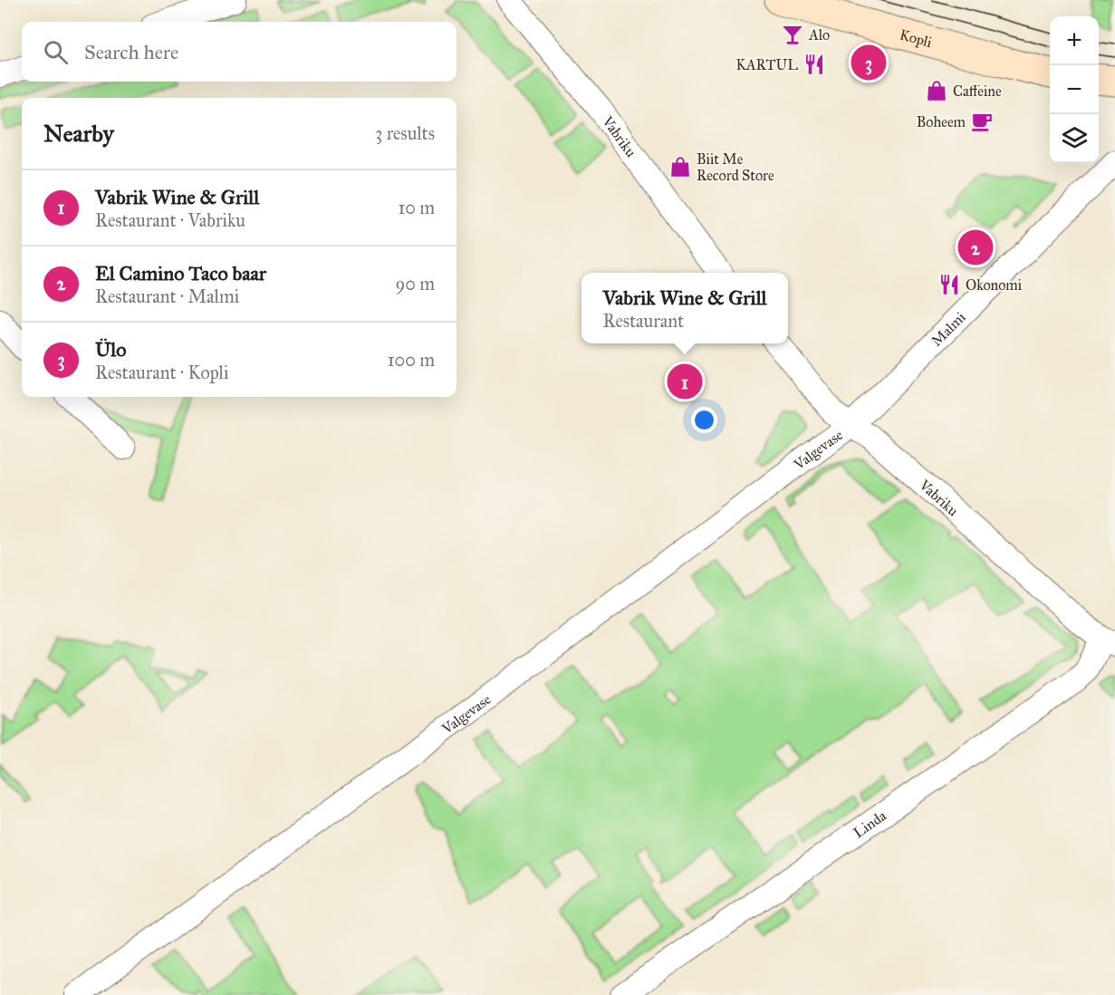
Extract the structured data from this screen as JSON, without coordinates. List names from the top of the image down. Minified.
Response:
{"streets":{"street":["Kopli","Vabriku","Malmi","Valgevase","Linda"]},"crossings":[["Vabriku","Malmi"],["Vabriku","Valgevase"],["Vabriku","Linda"],["Malmi","Valgevase"]],"places":{"bar":["Alo"],"restaurant":["KARTUL","Okonomi"],"shop":["Caffeine","Biit Me Record Store"],"cafe":["Boheem"]},"page":{"map_buttons":["+","−"],"search":"Search here","pins":["3","2","1"],"heading":["Nearby","3 results"],"list":[{"mark":"1","name":"Vabrik Wine & Grill","note":"Restaurant · Vabriku","value":"10 m"},{"mark":"2","name":"El Camino Taco baar","note":"Restaurant · Malmi","value":"90 m"},{"mark":"3","name":"Ülo","note":"Restaurant · Kopli","value":"100 m"}],"popup":["Vabrik Wine & Grill","Restaurant"]}}
